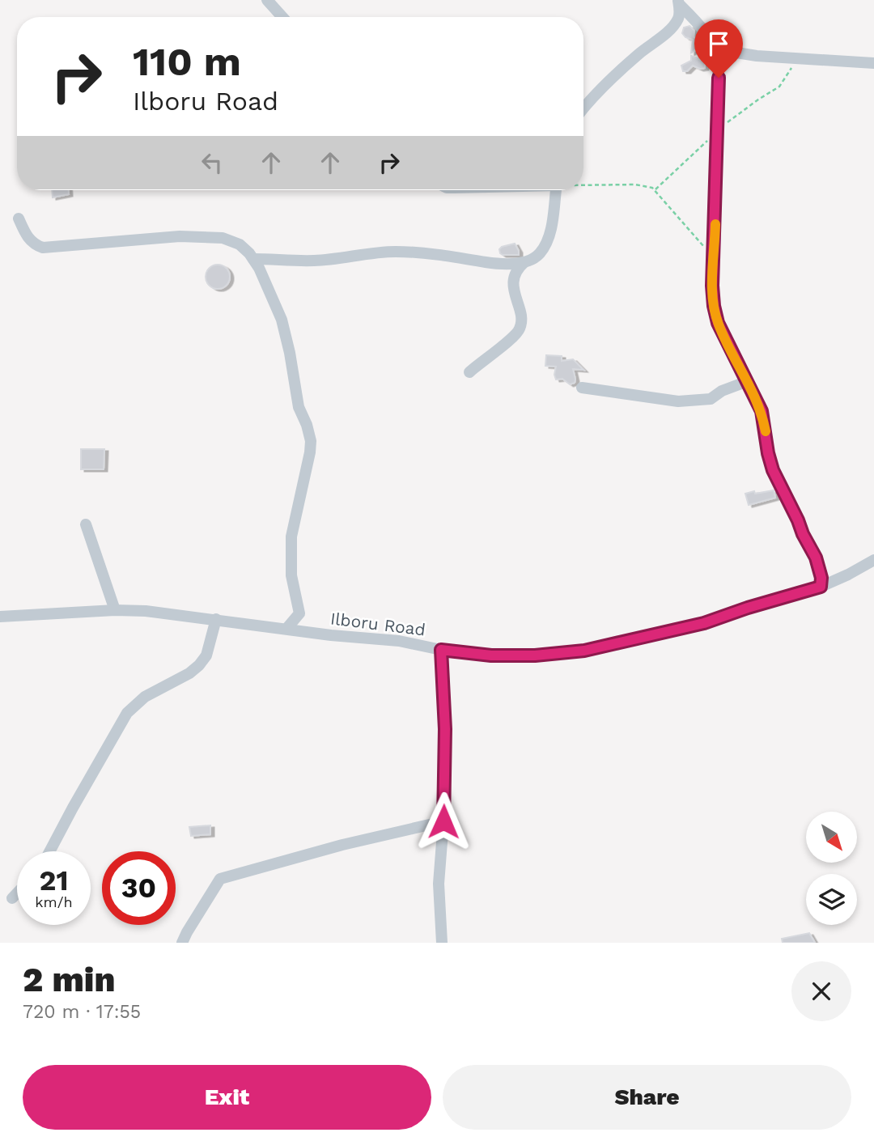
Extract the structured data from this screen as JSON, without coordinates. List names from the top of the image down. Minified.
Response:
{"streets":{"street":["Ilboru Road"]},"north":"bottom right","page":{"turn":["110 m","Ilboru Road"],"speed":"21 km/h","limit":"30","heading":["2 min","720 m · 17:55"],"buttons":["Exit","Share"]}}
